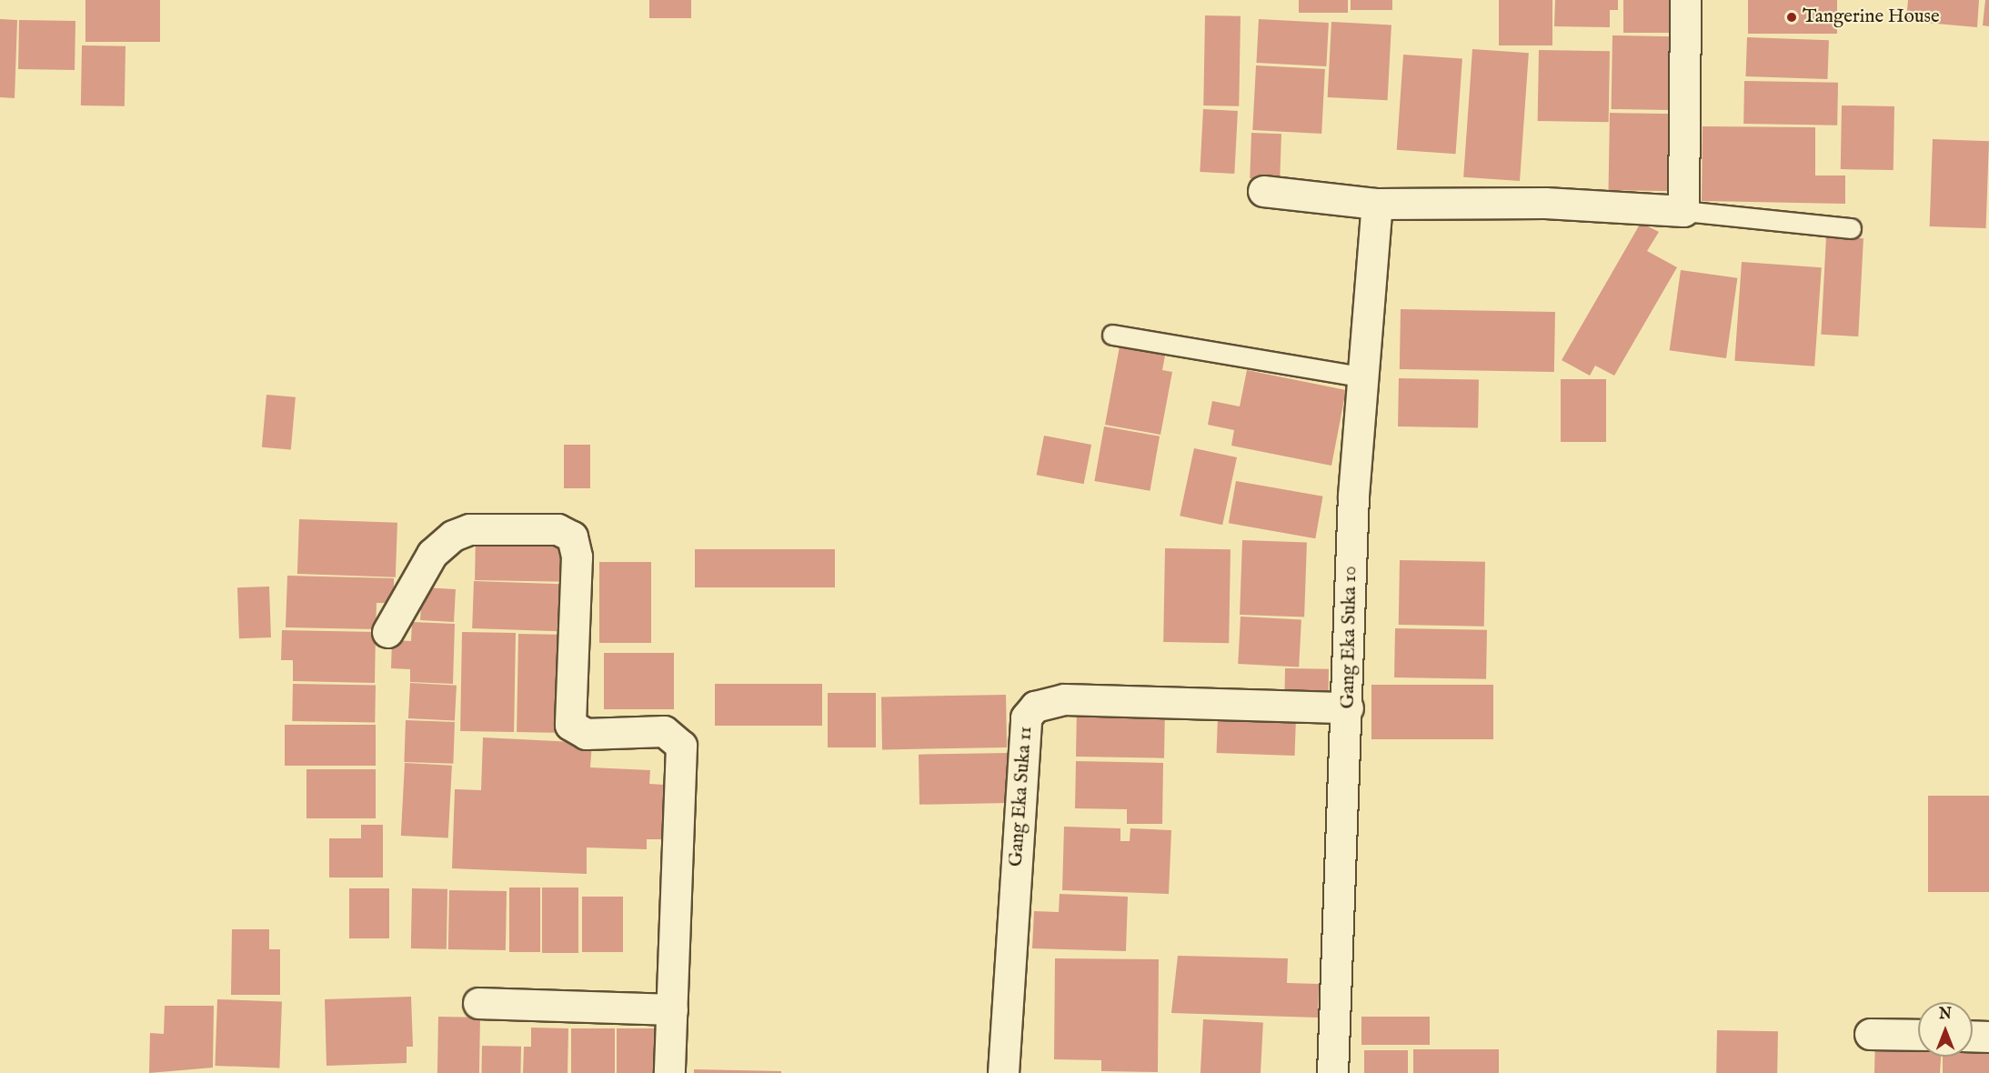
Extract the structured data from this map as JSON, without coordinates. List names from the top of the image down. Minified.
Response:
{"streets":{"street":["Gang Eka Suka 10","Gang Eka Suka 11"]},"crossings":[["Gang Eka Suka 10","Gang Eka Suka 11"]],"places":["Tangerine House"],"north":"top"}
